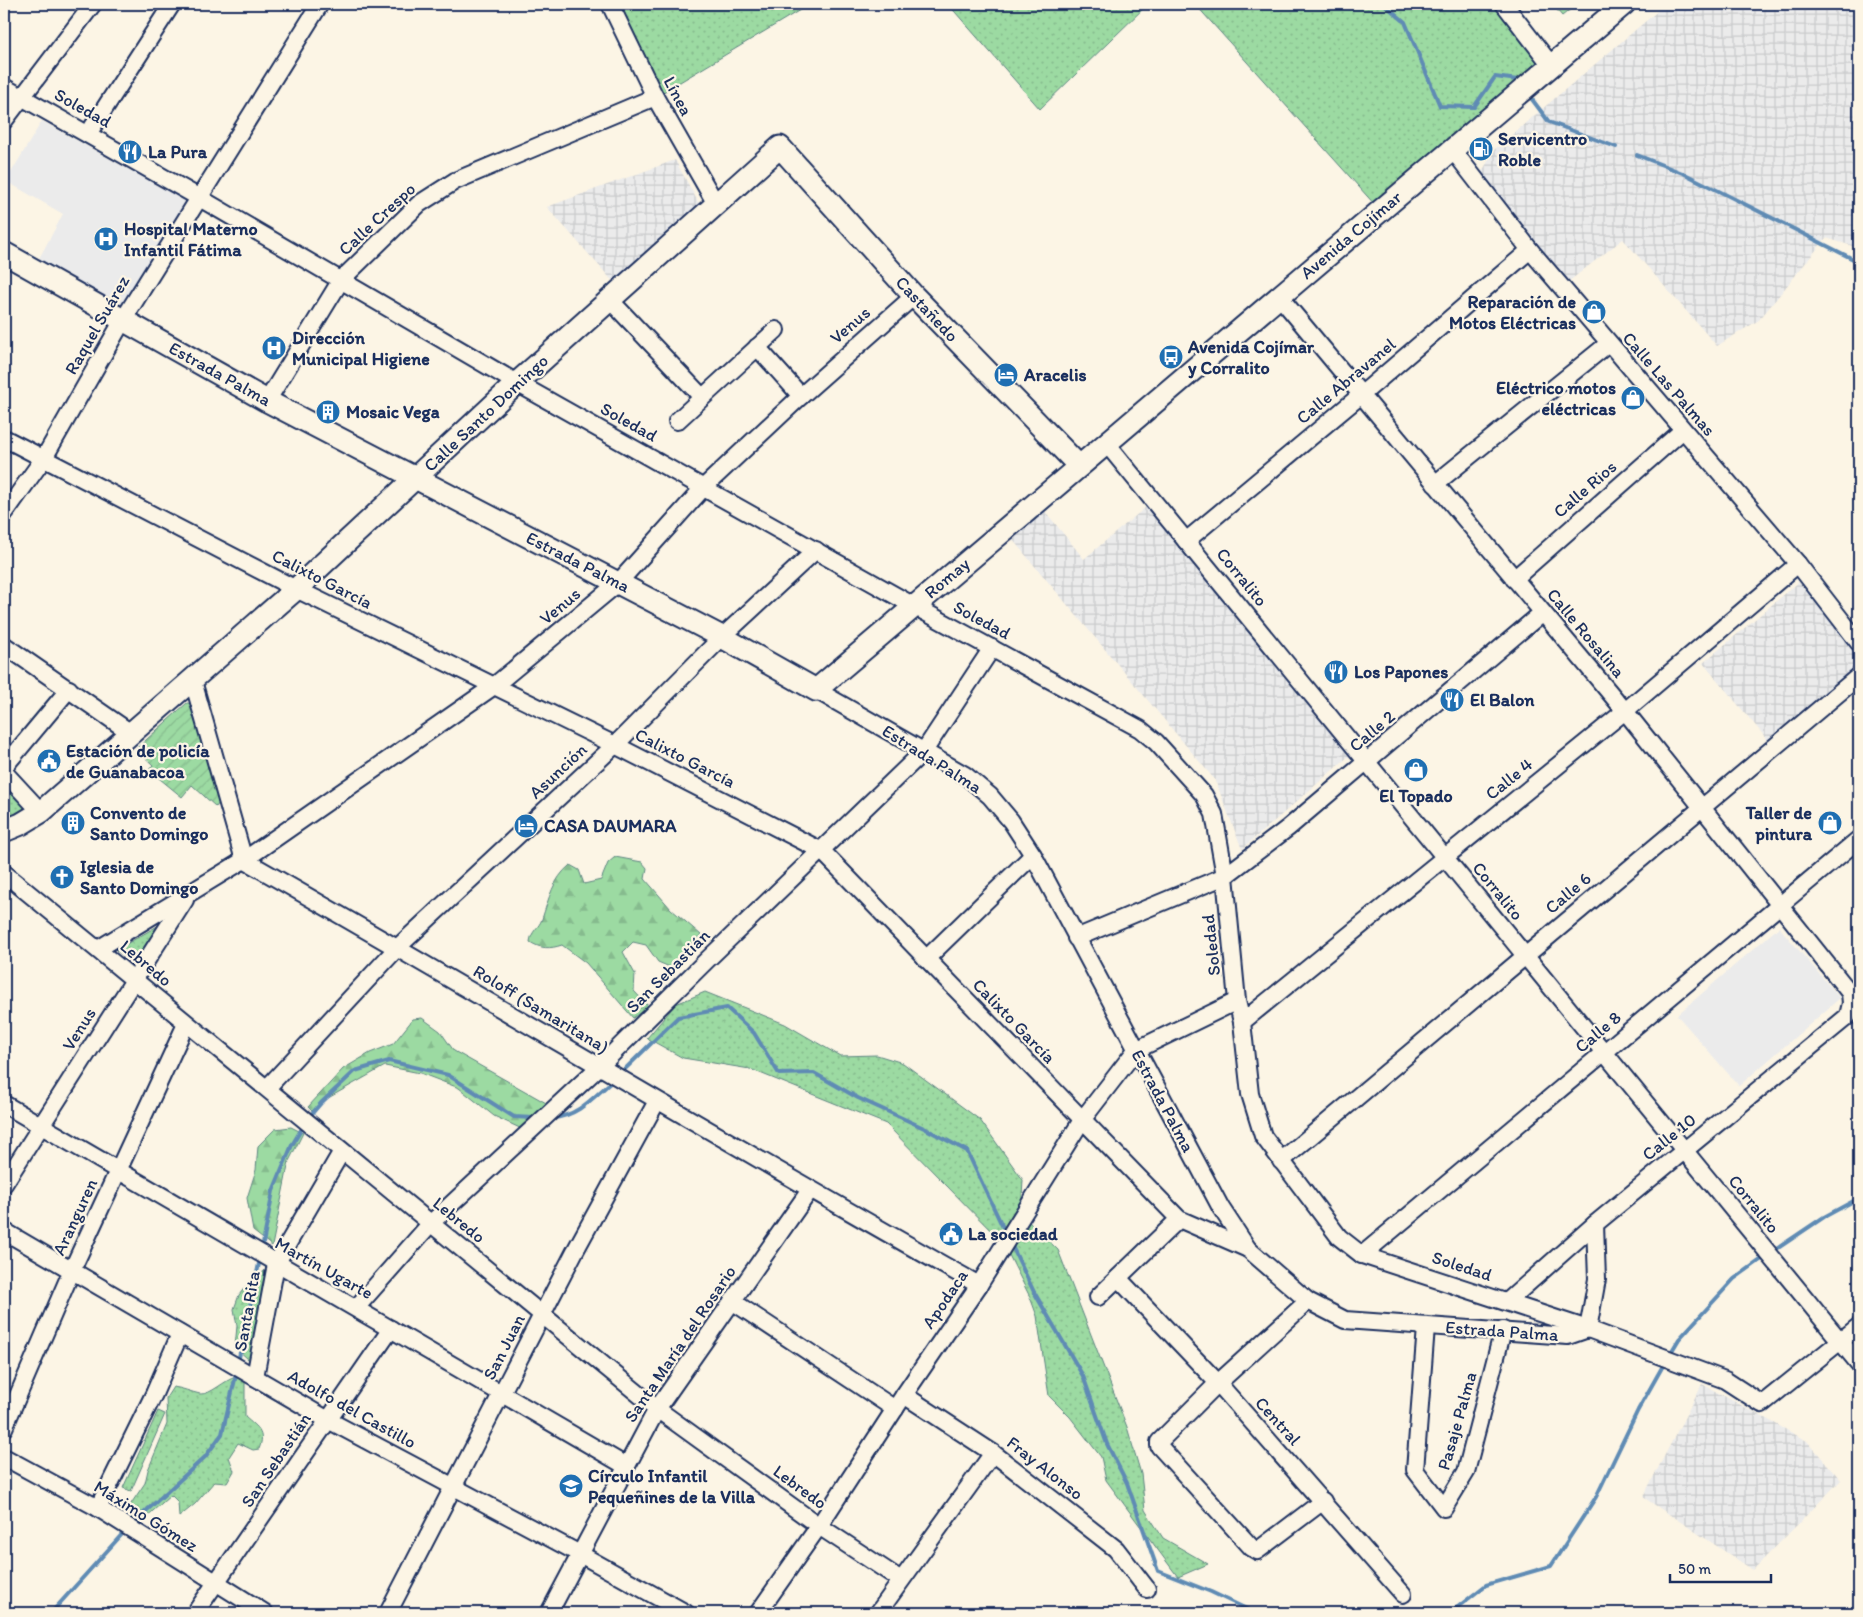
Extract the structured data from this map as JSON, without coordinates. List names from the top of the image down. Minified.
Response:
{"streets":{"main road":["Avenida Cojímar","Castañedo","Estrada Palma","Calle Santo Domingo","Romay"],"street":["Línea","Soledad","Calle Crespo","Raquel Suárez","Venus","Calle Abravanel","Calle Las Palmas","Calle Rios","Corralito","Calixto García","Calle Rosalina","Calle 2","Asunción","Calle 4","Calle 6","Lebredo","San Sebastián","Roloff (Samaritana)","Calle 8","Calle 10","Aranguren","Martín Ugarte","Apodaca","Santa Rita","Santa María del Rosario","San Juan","Adolfo del Castillo","Central","Pasaje Palma","Fray Alonso","Máximo Gómez"]},"crossings":[["Línea","Calle Crespo"],["Línea","Calle Santo Domingo"],["Soledad","Calle Crespo"],["Soledad","Raquel Suárez"],["Soledad","Venus"],["Soledad","Estrada Palma"],["Soledad","Calle Santo Domingo"],["Soledad","Romay"],["Soledad","Calle 2"],["Soledad","Asunción"],["Soledad","Calle 4"],["Soledad","Calle 6"],["Soledad","San Sebastián"],["Soledad","Calle 8"],["Soledad","Calle 10"],["Soledad","Apodaca"],["Calle Crespo","Estrada Palma"],["Avenida Cojímar","Castañedo"],["Avenida Cojímar","Calle Las Palmas"],["Avenida Cojímar","Corralito"],["Avenida Cojímar","Romay"],["Avenida Cojímar","Calle Rosalina"],["Castañedo","Venus"],["Castañedo","Calle Santo Domingo"],["Castañedo","Romay"],["Raquel Suárez","Estrada Palma"],["Raquel Suárez","Calixto García"],["Venus","Estrada Palma"],["Venus","Calixto García"],["Venus","Lebredo"],["Venus","Roloff (Samaritana)"],["Venus","Martín Ugarte"],["Estrada Palma","Calle Santo Domingo"],["Estrada Palma","Romay"],["Estrada Palma","Calixto García"],["Estrada Palma","Calle 2"],["Estrada Palma","Asunción"],["Estrada Palma","San Sebastián"],["Estrada Palma","Apodaca"],["Estrada Palma","Pasaje Palma"],["Calle Abravanel","Calle Las Palmas"],["Calle Abravanel","Corralito"],["Calle Abravanel","Calle Rosalina"],["Calle Las Palmas","Calle Rios"],["Calle Las Palmas","Calle 4"],["Calle Santo Domingo","Calixto García"],["Calle Rios","Calle Rosalina"],["Corralito","Calle 2"],["Corralito","Calle 4"],["Corralito","Calle 6"],["Corralito","Calle 8"],["Corralito","Calle 10"],["Calixto García","Asunción"],["Calixto García","San Sebastián"],["Calixto García","Apodaca"],["Calle Rosalina","Calle 2"],["Calle Rosalina","Calle 4"],["Calle Rosalina","Calle 6"],["Calle Rosalina","Calle 8"],["Calle Rosalina","Calle 10"],["Asunción","Lebredo"],["Asunción","Roloff (Samaritana)"],["Lebredo","San Sebastián"],["Lebredo","Aranguren"],["Lebredo","Apodaca"],["Lebredo","Santa Rita"],["Lebredo","Santa María del Rosario"],["Lebredo","San Juan"],["San Sebastián","Roloff (Samaritana)"],["San Sebastián","Martín Ugarte"],["San Sebastián","Adolfo del Castillo"],["San Sebastián","Máximo Gómez"],["Roloff (Samaritana)","Apodaca"],["Roloff (Samaritana)","Santa María del Rosario"],["Roloff (Samaritana)","San Juan"],["Aranguren","Martín Ugarte"],["Aranguren","Adolfo del Castillo"],["Martín Ugarte","Santa Rita"],["Martín Ugarte","Santa María del Rosario"],["Martín Ugarte","San Juan"],["Apodaca","Fray Alonso"],["Santa Rita","Adolfo del Castillo"],["Santa María del Rosario","Adolfo del Castillo"],["San Juan","Adolfo del Castillo"]],"places":{"fuel station":["Servicentro Roble"],"restaurant":["La Pura","Los Papones","El Balon"],"hospital":["Hospital Materno Infantil Fátima","Dirección Municipal Higiene"],"shop":["Reparación de Motos Eléctricas","Eléctrico motos eléctricas","El Topado","Taller de pintura"],"bus stop":["Avenida Cojímar y Corralito"],"hotel":["Aracelis","CASA DAUMARA"],"building":["Mosaic Vega","Convento de Santo Domingo"],"public building":["Estación de policía de Guanabacoa","La sociedad"],"church":["Iglesia de Santo Domingo"],"school or university":["Círculo Infantil Pequeñines de la Villa"]},"scale_bar":"50 m"}
